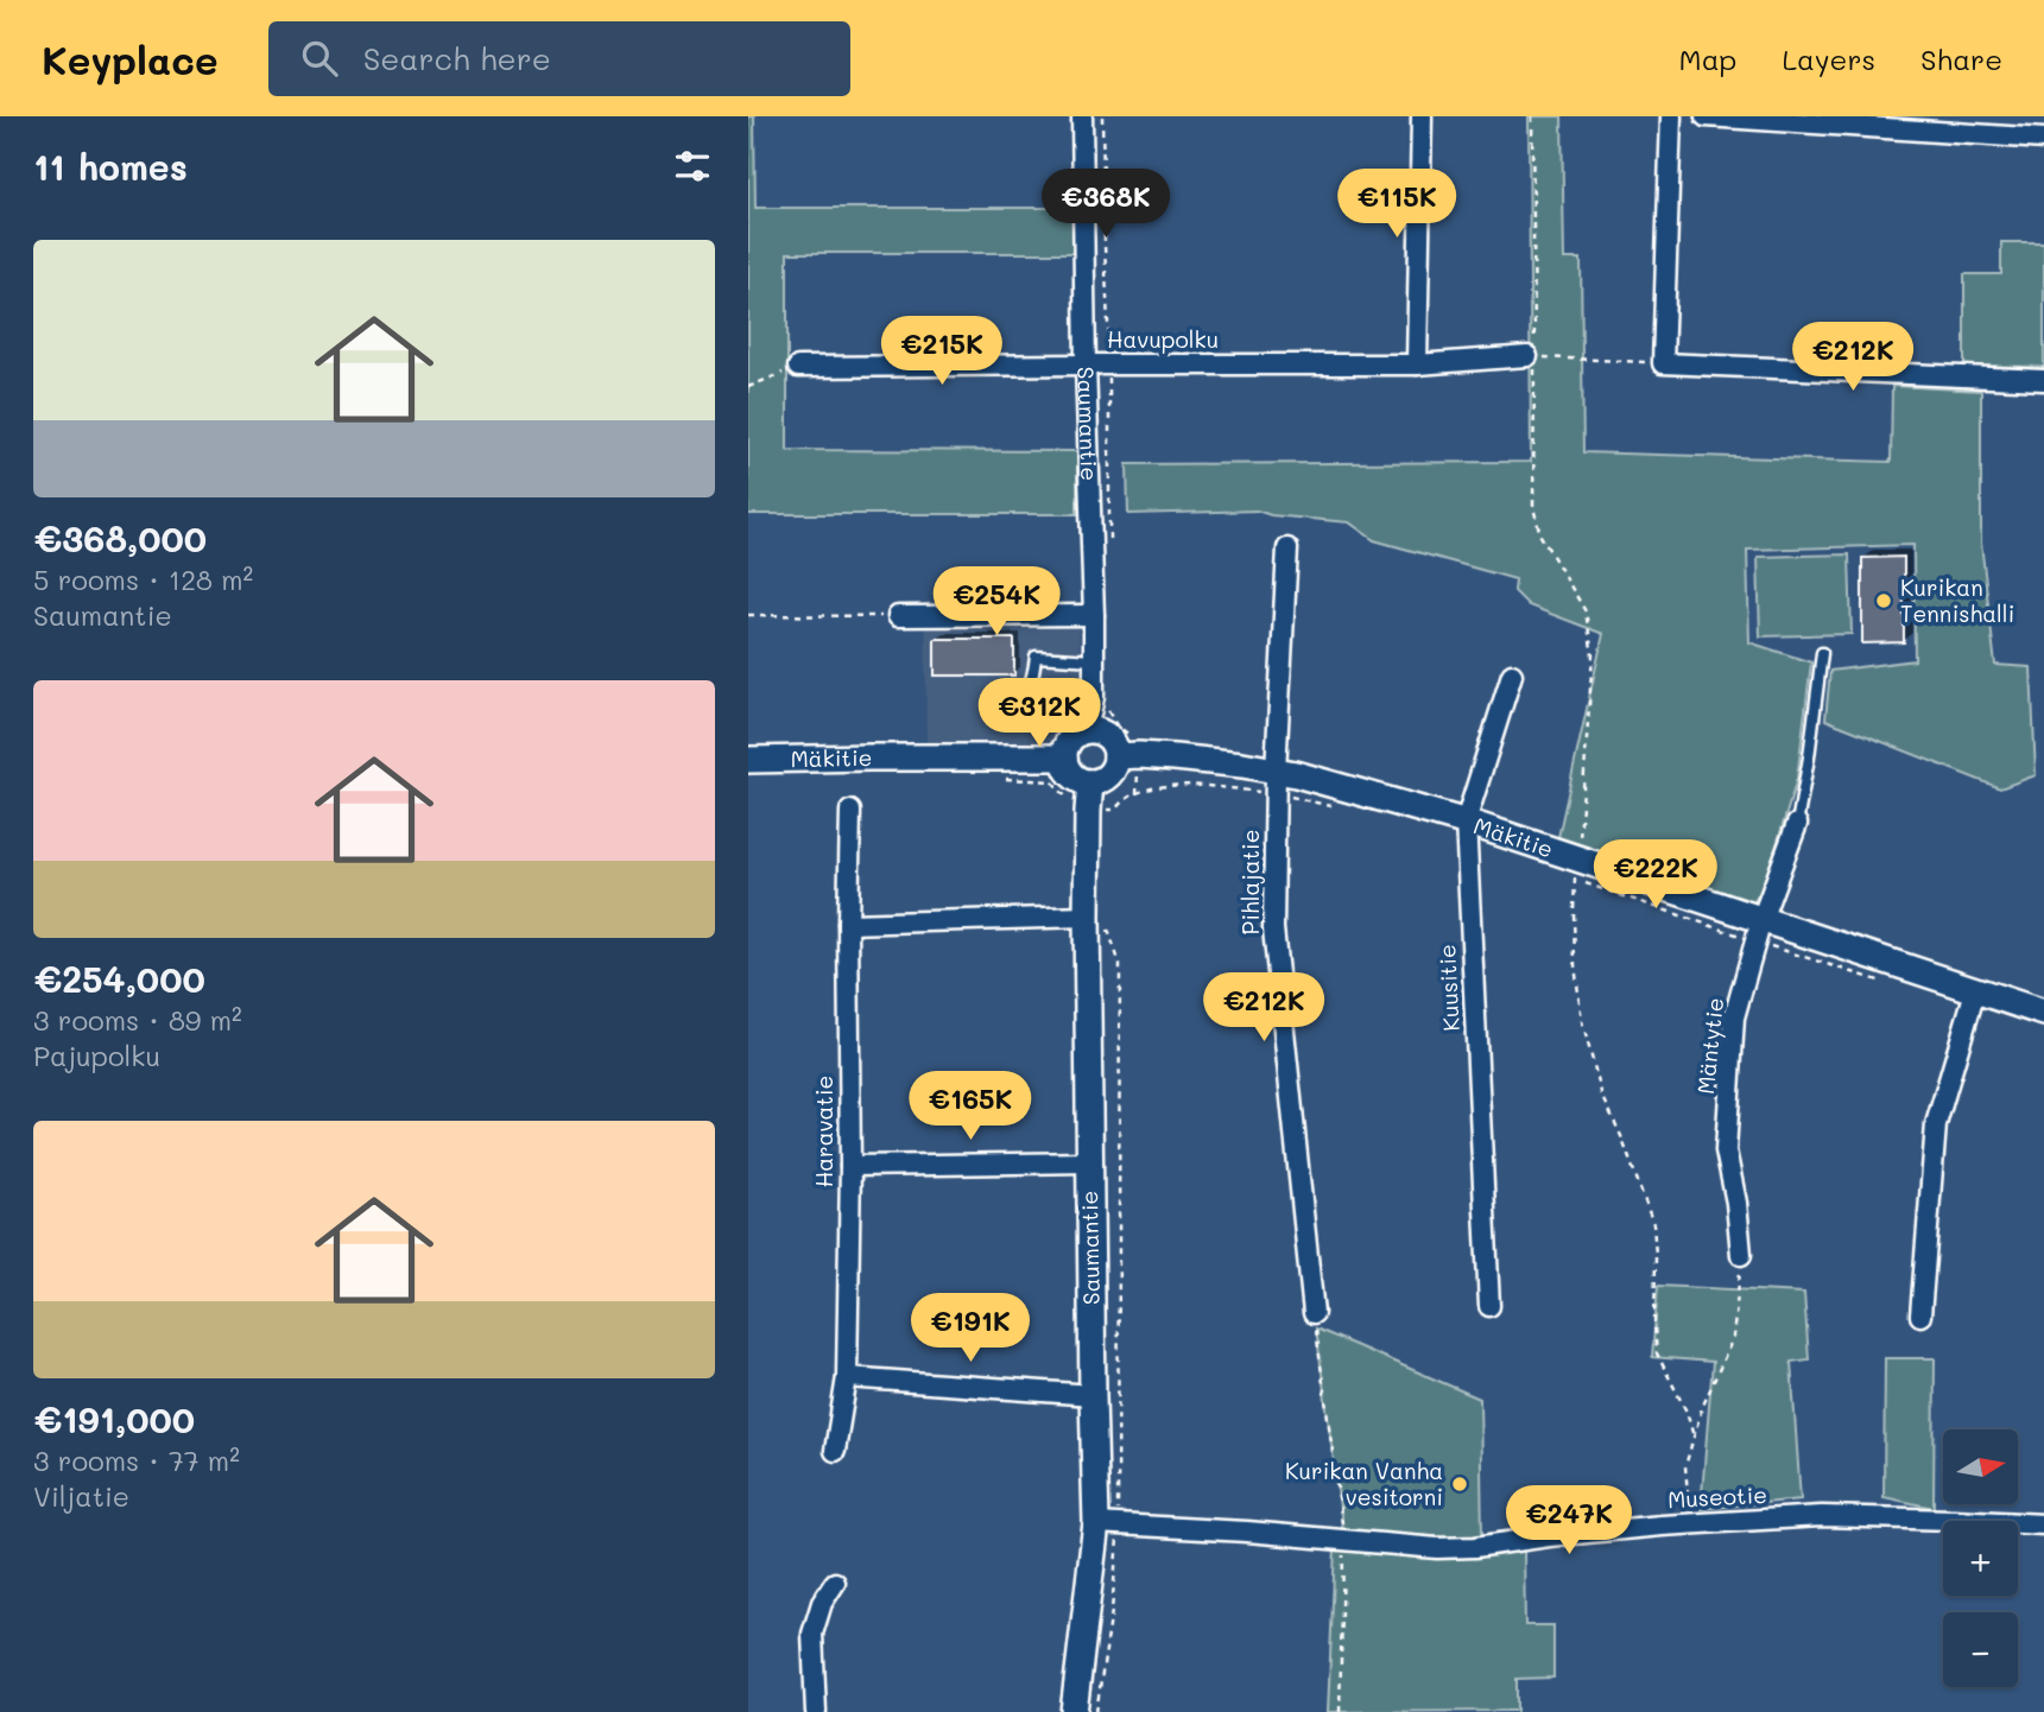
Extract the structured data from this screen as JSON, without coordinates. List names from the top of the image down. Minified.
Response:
{"streets":{"street":["Havupolku","Saumantie","Mäkitie","Pihlajatie","Kuusitie","Mäntytie","Haravatie","Museotie"]},"crossings":[["Havupolku","Saumantie"],["Saumantie","Mäkitie"],["Saumantie","Museotie"],["Mäkitie","Pihlajatie"],["Mäkitie","Kuusitie"],["Mäkitie","Mäntytie"]],"places":["Kurikan Tennishalli","Kurikan Vanha vesitorni"],"north":"right","page":{"header":"Keyplace","search":"Search here","nav":["Map","Layers","Share"],"heading":"11 homes","price":["€368K","€115K","€215K","€212K","€254K","€312K","€222K","€212K","€165K","€191K","€247K"],"list":[{"name":"€368,000","note":"5 rooms · 128 m² · Saumantie"},{"name":"€254,000","note":"3 rooms · 89 m² · Pajupolku"},{"name":"€191,000","note":"3 rooms · 77 m² · Viljatie"}],"map_buttons":["+","−"]}}
